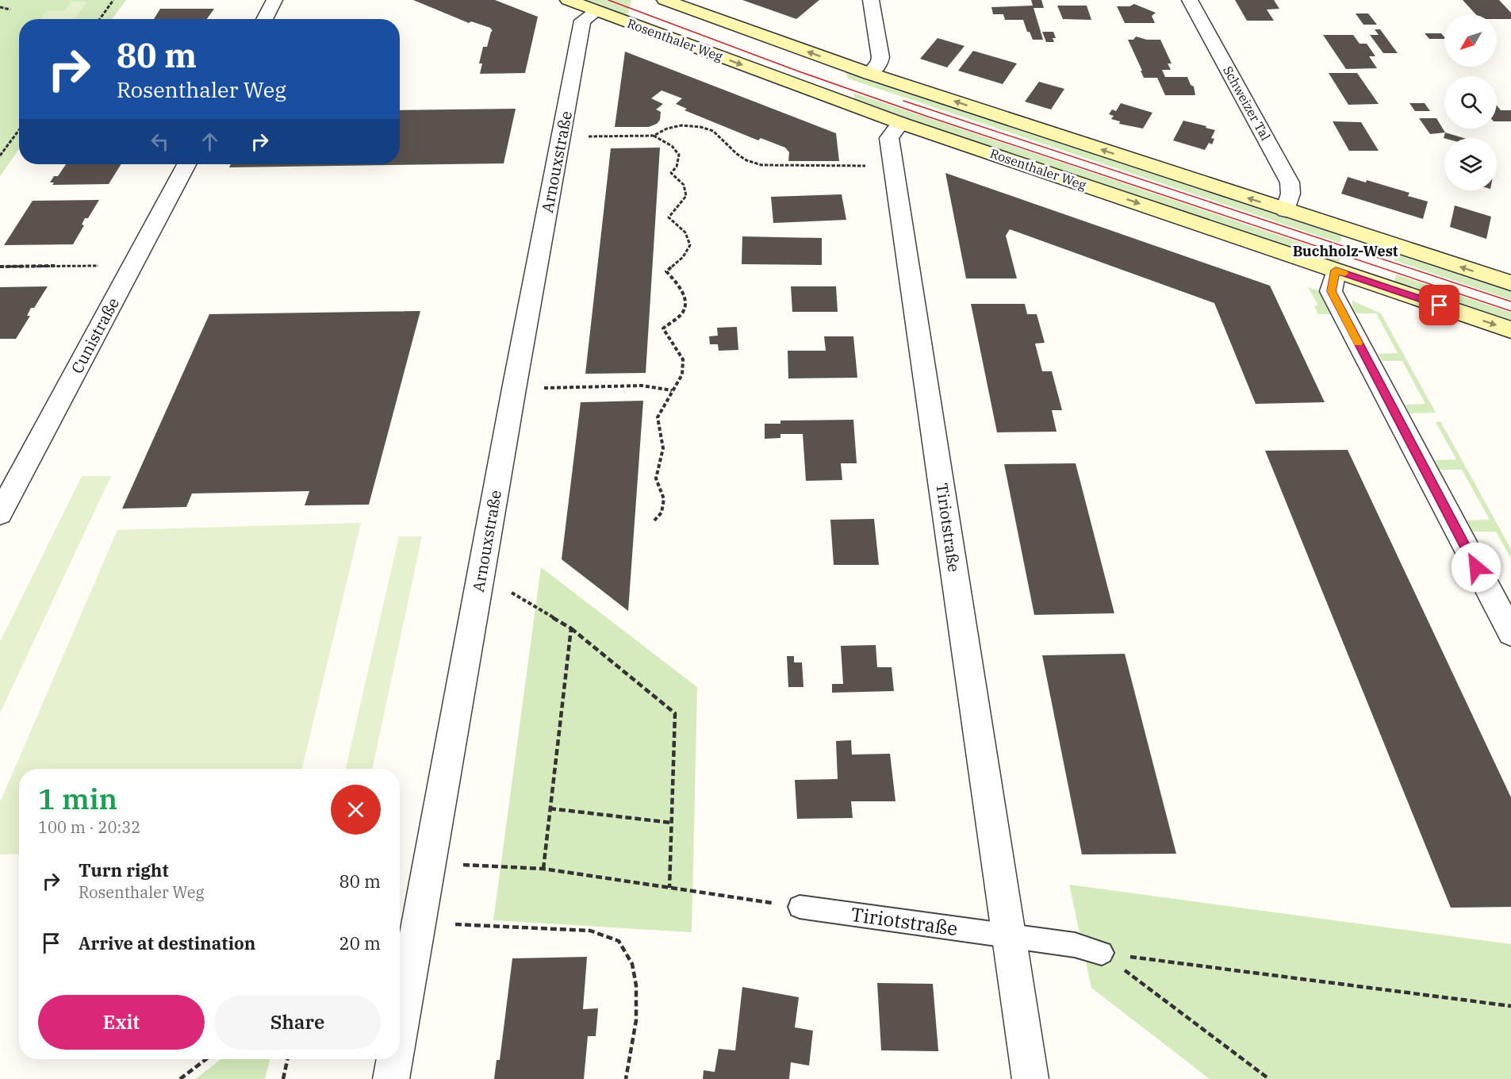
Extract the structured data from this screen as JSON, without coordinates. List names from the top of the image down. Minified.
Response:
{"streets":{"main road":["Rosenthaler Weg"],"street":["Schweizer Tal","Arnouxstraße","Cunistraße","Tiriotstraße"]},"crossings":[["Rosenthaler Weg","Arnouxstraße"],["Rosenthaler Weg","Tiriotstraße"]],"districts":["Buchholz-West"],"north":"bottom left","page":{"turn":["80 m","Rosenthaler Weg"],"heading":["1 min","100 m · 20:32"],"list":[{"name":"Turn right","note":"Rosenthaler Weg","value":"80 m"},{"name":"Arrive at destination","value":"20 m"}],"buttons":["Exit","Share"]}}
